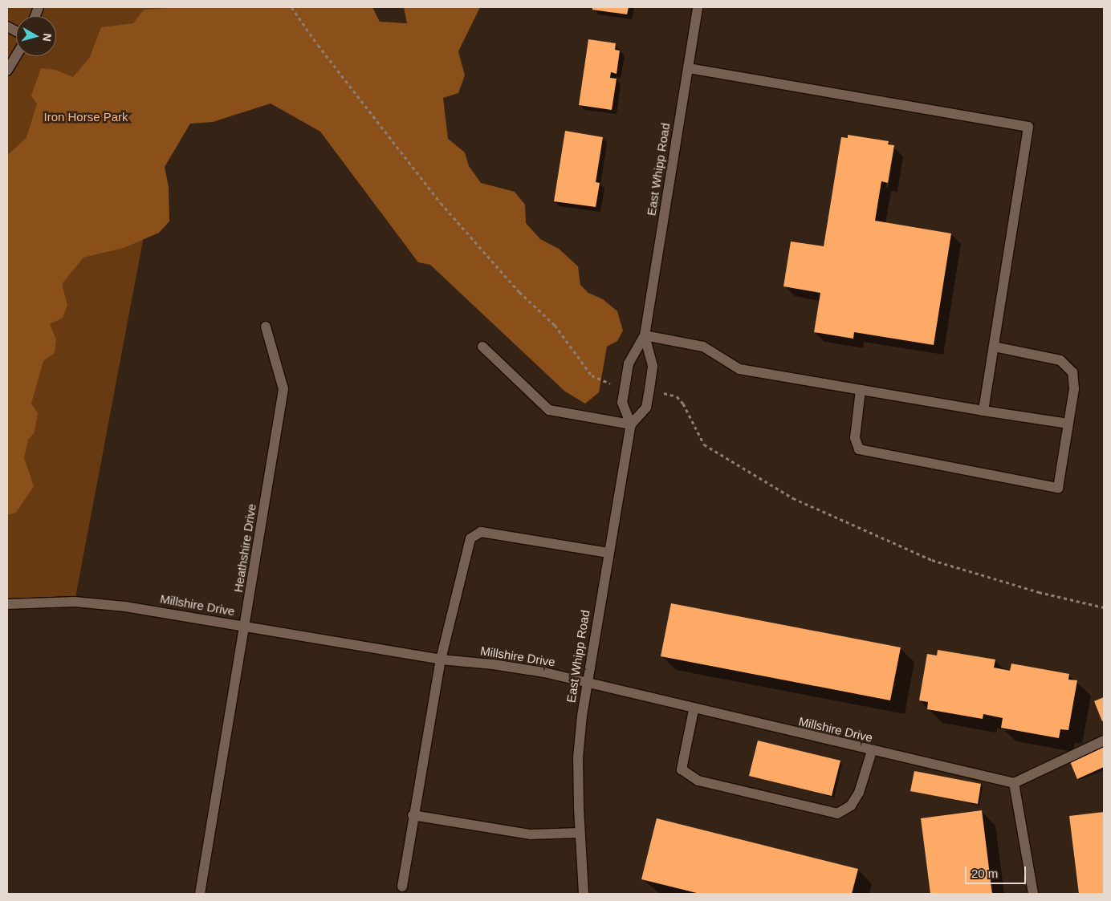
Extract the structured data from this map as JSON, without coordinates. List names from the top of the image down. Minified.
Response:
{"streets":{"street":["East Whipp Road","Heathshire Drive","Millshire Drive"]},"crossings":[["East Whipp Road","Millshire Drive"],["Heathshire Drive","Millshire Drive"]],"parks":["Iron Horse Park"],"scale_bar":"20 m","north":"right"}
